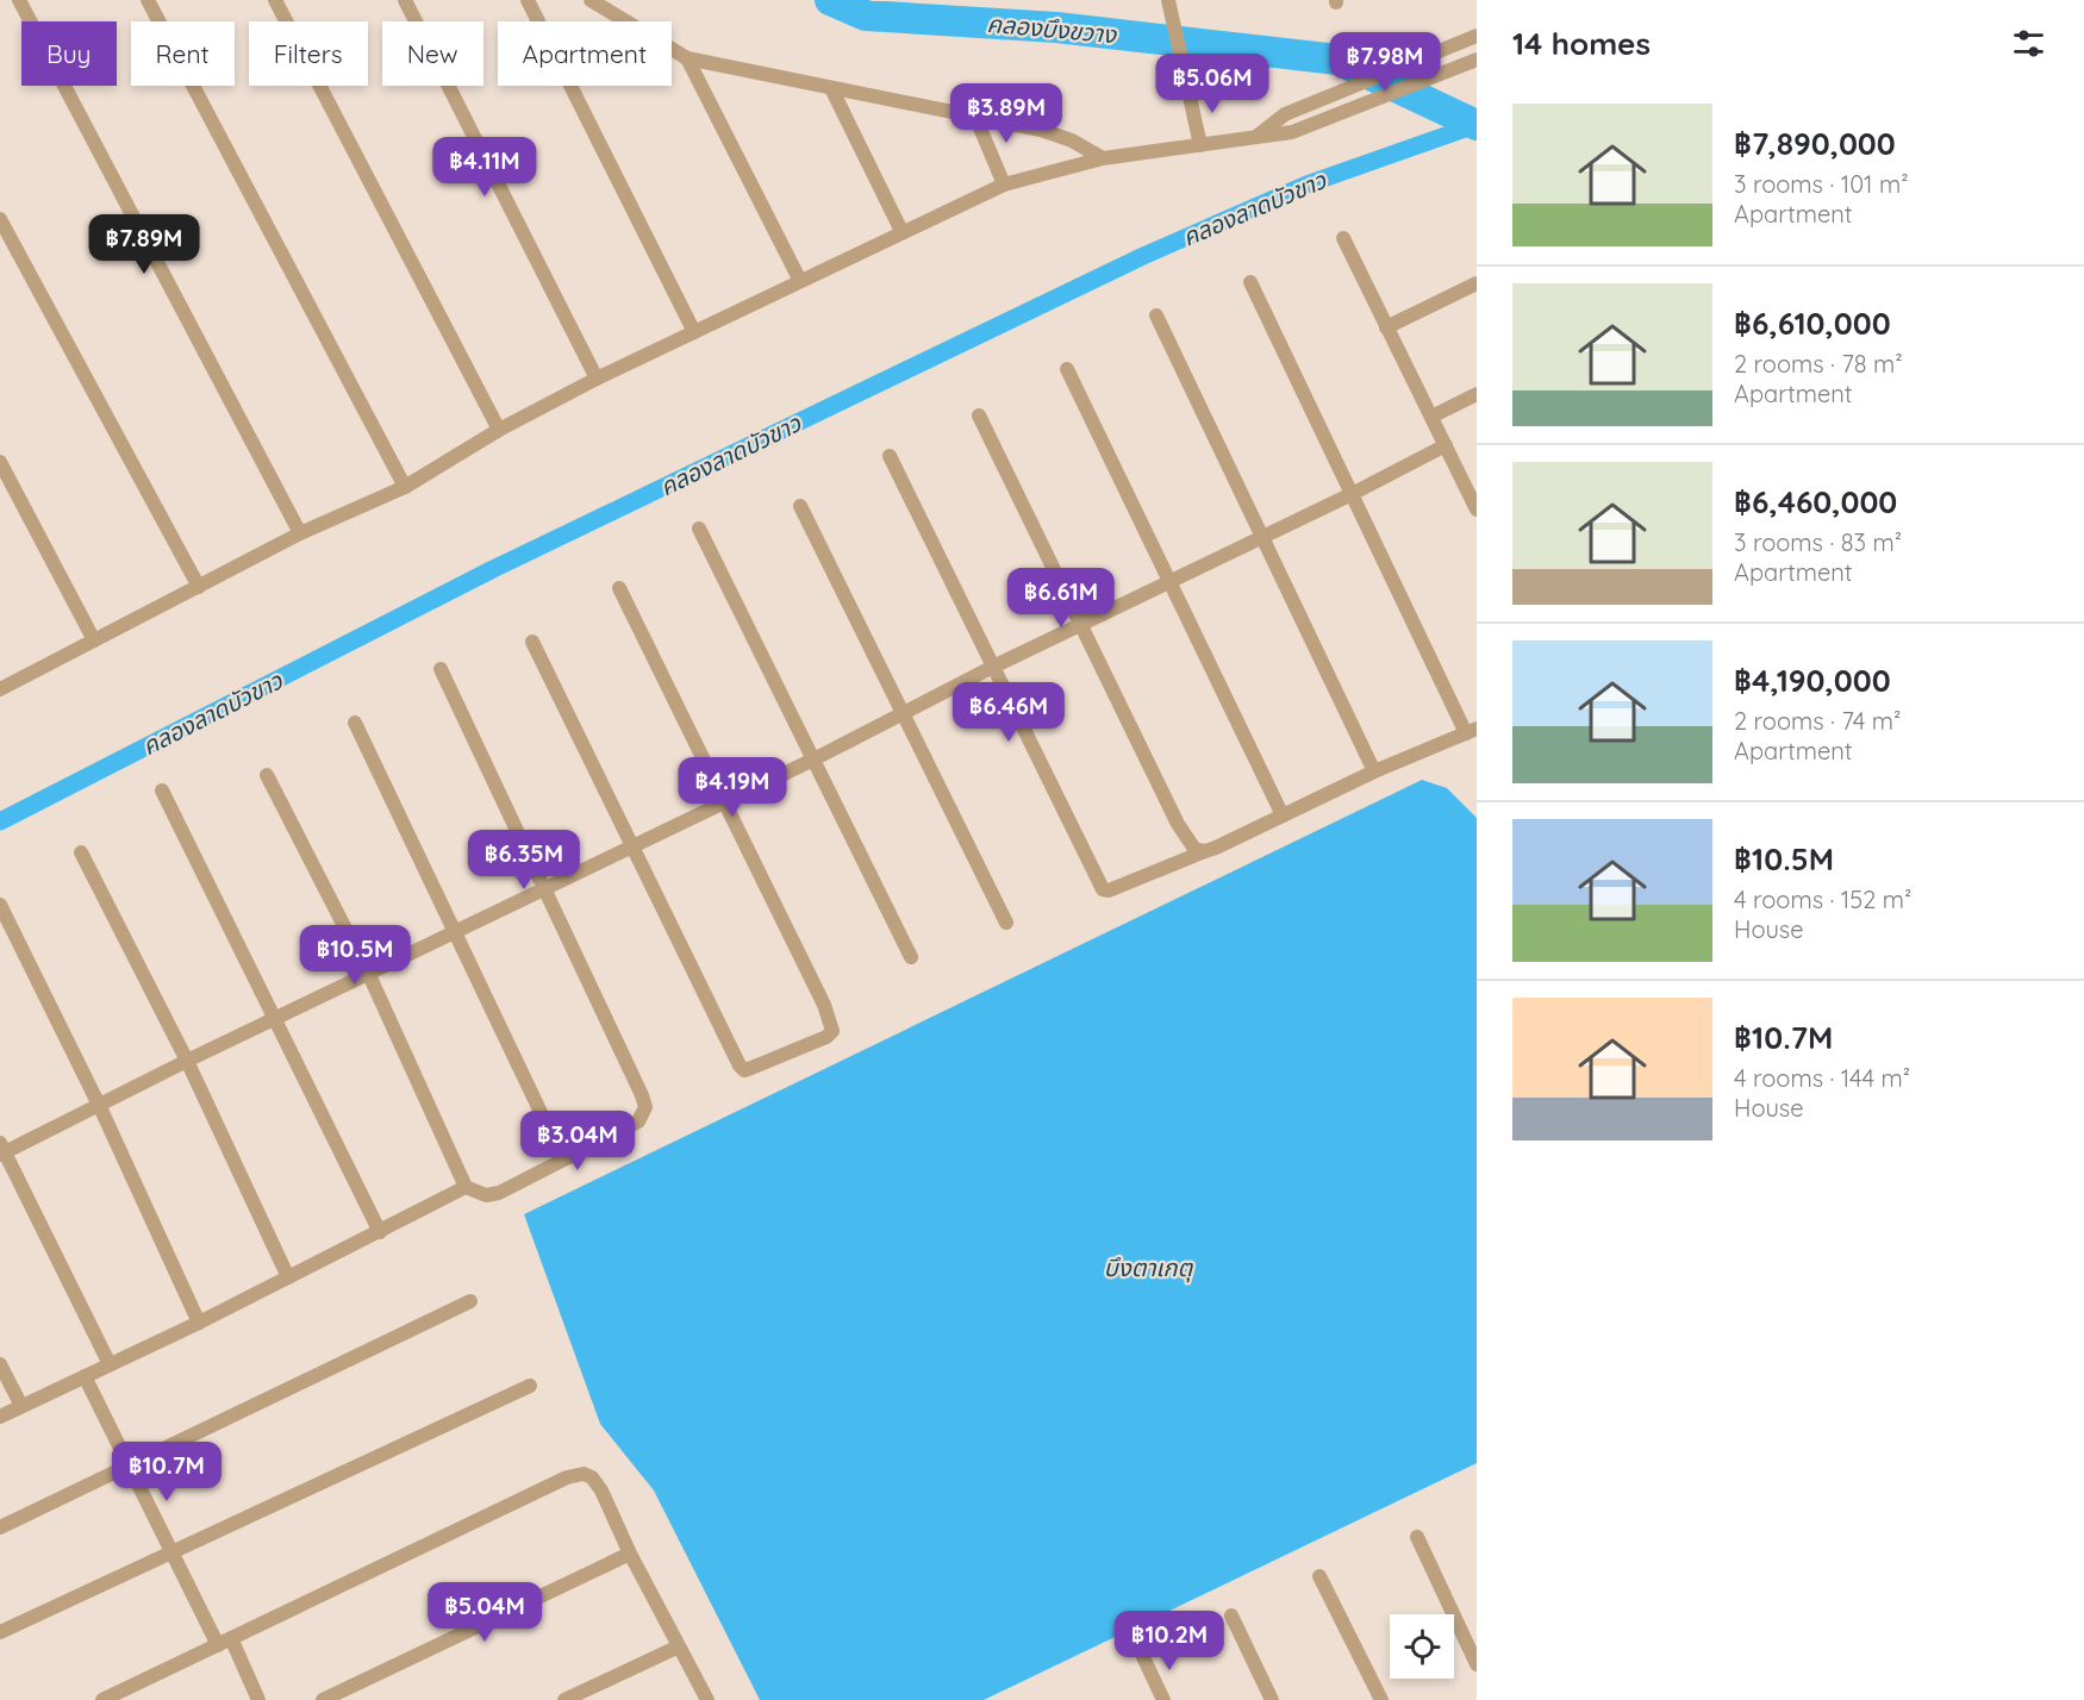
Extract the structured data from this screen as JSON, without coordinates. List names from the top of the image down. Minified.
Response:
{"water":["คลองบึงขวาง","คลองลาดบัวขาว","บึงตาเกตุ"],"page":{"heading":"14 homes","chip":["Buy","Rent","Filters","New","Apartment"],"price":["฿7.98M","฿5.06M","฿3.89M","฿4.11M","฿7.89M","฿6.61M","฿6.46M","฿4.19M","฿6.35M","฿10.5M","฿3.04M","฿10.7M","฿5.04M","฿10.2M"],"list":[{"name":"฿7,890,000","note":"3 rooms · 101 m² · Apartment"},{"name":"฿6,610,000","note":"2 rooms · 78 m² · Apartment"},{"name":"฿6,460,000","note":"3 rooms · 83 m² · Apartment"},{"name":"฿4,190,000","note":"2 rooms · 74 m² · Apartment"},{"name":"฿10.5M","note":"4 rooms · 152 m² · House"},{"name":"฿10.7M","note":"4 rooms · 144 m² · House"}]}}
